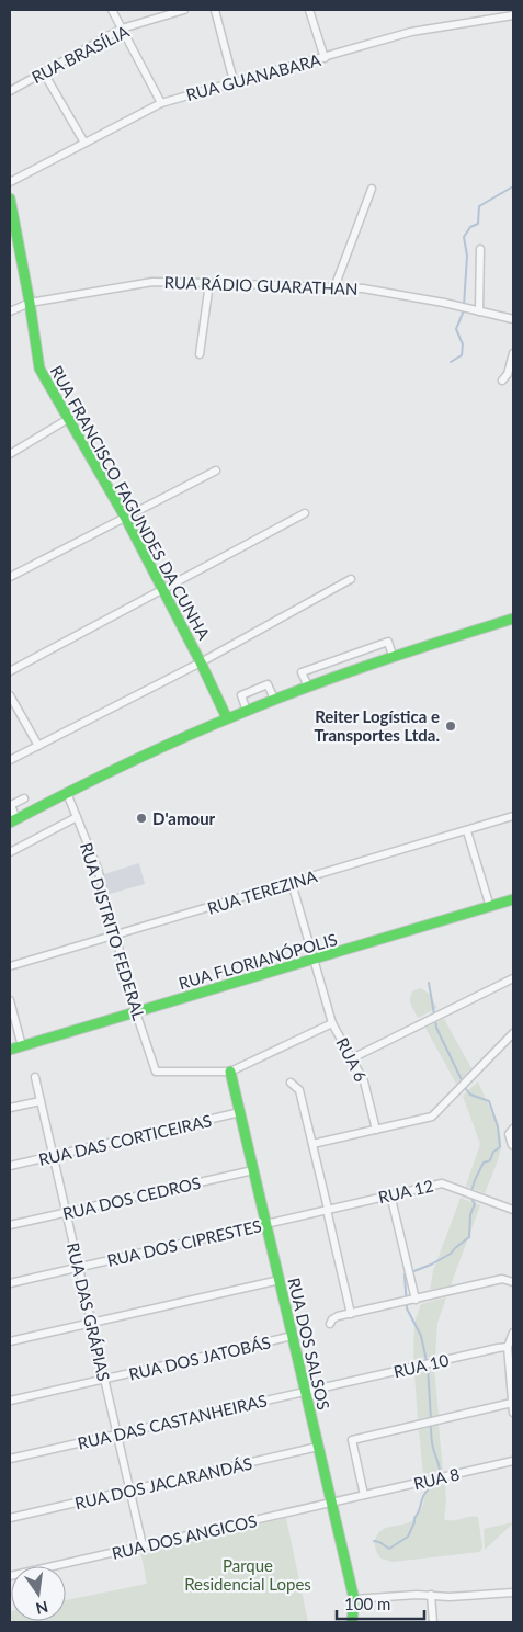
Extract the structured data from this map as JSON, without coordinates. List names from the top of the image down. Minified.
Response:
{"streets":{"main road":["RUA FRANCISCO FAGUNDES DA CUNHA","RUA FLORIANÓPOLIS","RUA DOS SALSOS"],"street":["RUA BRASÍLIA","RUA GUANABARA","RUA RÁDIO GUARATHAN","RUA TEREZINA","RUA DISTRITO FEDERAL","RUA 6","RUA DAS CORTICEIRAS","RUA 12","RUA DOS CEDROS","RUA DOS CIPRESTES","RUA DAS GRÁPIAS","RUA DOS JATOBÁS","RUA 10","RUA DAS CASTANHEIRAS","RUA 8","RUA DOS JACARANDÁS","RUA DOS ANGICOS"]},"crossings":[["RUA RÁDIO GUARATHAN","RUA FRANCISCO FAGUNDES DA CUNHA"],["RUA TEREZINA","RUA DISTRITO FEDERAL"],["RUA TEREZINA","RUA 6"],["RUA DISTRITO FEDERAL","RUA FLORIANÓPOLIS"],["RUA DISTRITO FEDERAL","RUA DOS SALSOS"],["RUA FLORIANÓPOLIS","RUA 6"],["RUA DAS CORTICEIRAS","RUA DAS GRÁPIAS"],["RUA DAS CORTICEIRAS","RUA DOS SALSOS"],["RUA 12","RUA DOS CIPRESTES"],["RUA DOS CEDROS","RUA DAS GRÁPIAS"],["RUA DOS CEDROS","RUA DOS SALSOS"],["RUA DOS CIPRESTES","RUA DAS GRÁPIAS"],["RUA DOS CIPRESTES","RUA DOS SALSOS"],["RUA DAS GRÁPIAS","RUA DOS JATOBÁS"],["RUA DAS GRÁPIAS","RUA DAS CASTANHEIRAS"],["RUA DAS GRÁPIAS","RUA DOS JACARANDÁS"],["RUA DAS GRÁPIAS","RUA DOS ANGICOS"],["RUA DOS SALSOS","RUA DOS JATOBÁS"],["RUA DOS SALSOS","RUA DAS CASTANHEIRAS"],["RUA DOS SALSOS","RUA DOS JACARANDÁS"],["RUA DOS SALSOS","RUA DOS ANGICOS"],["RUA 10","RUA DAS CASTANHEIRAS"],["RUA 8","RUA DOS ANGICOS"]],"parks":["Parque Residencial Lopes"],"places":["Reiter Logística e Transportes Ltda.","D'amour"],"scale_bar":"100 m","north":"bottom"}
